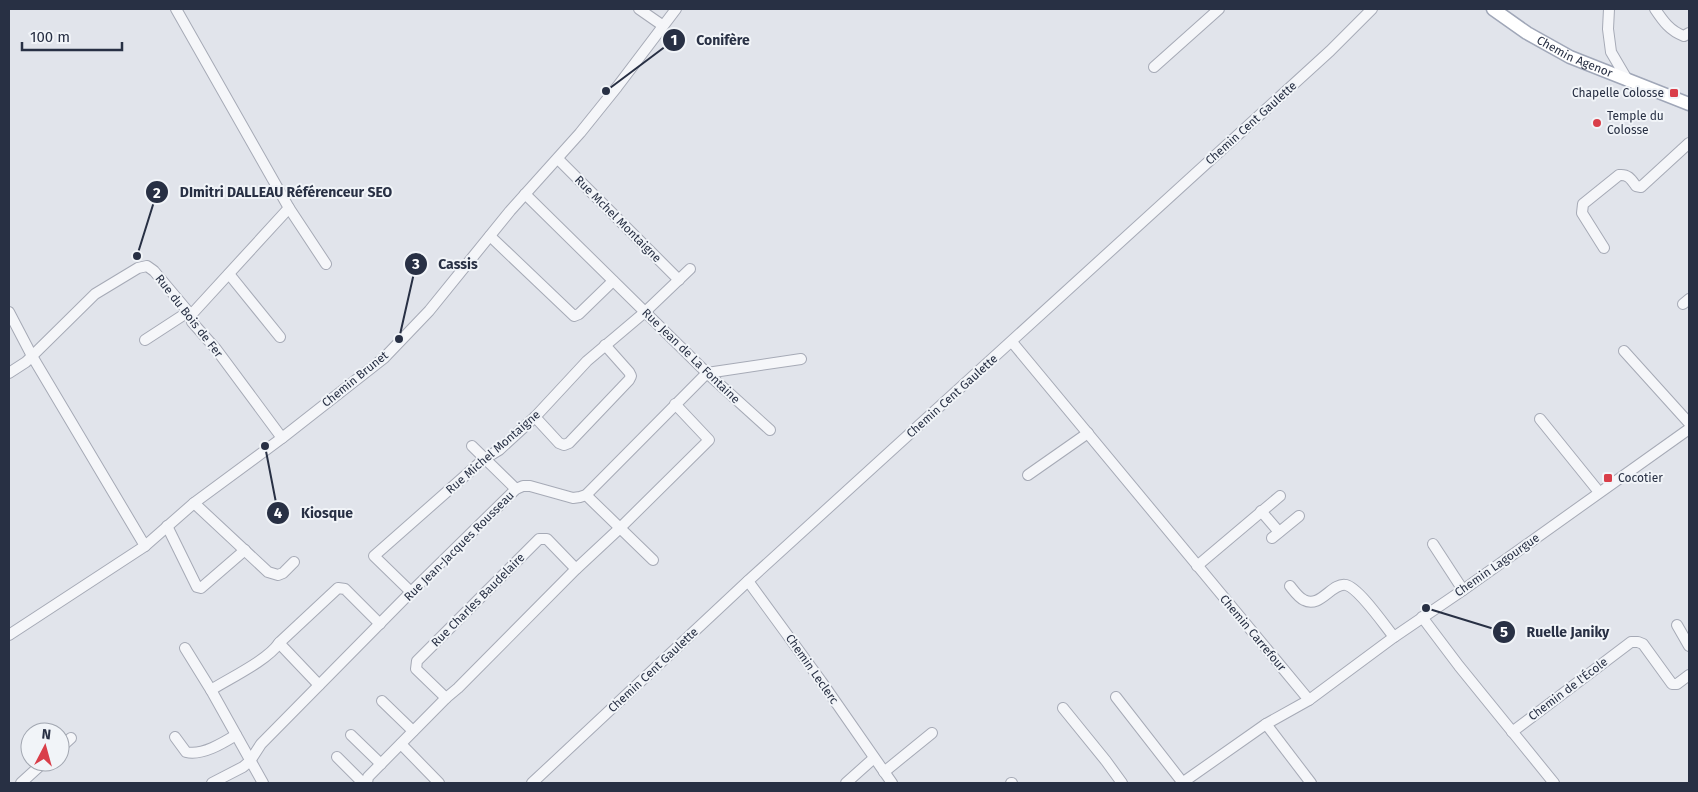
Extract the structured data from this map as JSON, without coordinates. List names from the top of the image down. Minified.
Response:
{"streets":{"main road":["Chemin Agenor"],"street":["Chemin Cent Gaulette","Rue Mchel Montaigne","Rue du Bois de Fer","Rue Jean de La Fontaine","Chemin Brunet","Rue Michel Montaigne","Rue Jean-Jacques Rousseau","Chemin Lagourgue","Rue Charles Baudelaire","Chemin Carrefour","Chemin Leclerc","Chemin de l'École"]},"crossings":[["Chemin Cent Gaulette","Chemin Carrefour"],["Chemin Cent Gaulette","Chemin Leclerc"],["Rue Mchel Montaigne","Chemin Brunet"],["Rue Mchel Montaigne","Rue Michel Montaigne"],["Rue du Bois de Fer","Chemin Brunet"],["Rue Jean de La Fontaine","Chemin Brunet"],["Rue Jean de La Fontaine","Rue Michel Montaigne"],["Rue Michel Montaigne","Rue Jean-Jacques Rousseau"],["Chemin Lagourgue","Chemin Carrefour"]],"places":{"other":["Conifère","Temple du Colosse","DImitri DALLEAU Référenceur SEO","Cassis","Kiosque","Ruelle Janiky"],"transit":["Chapelle Colosse","Cocotier"]},"scale_bar":"100 m","north":"top"}
